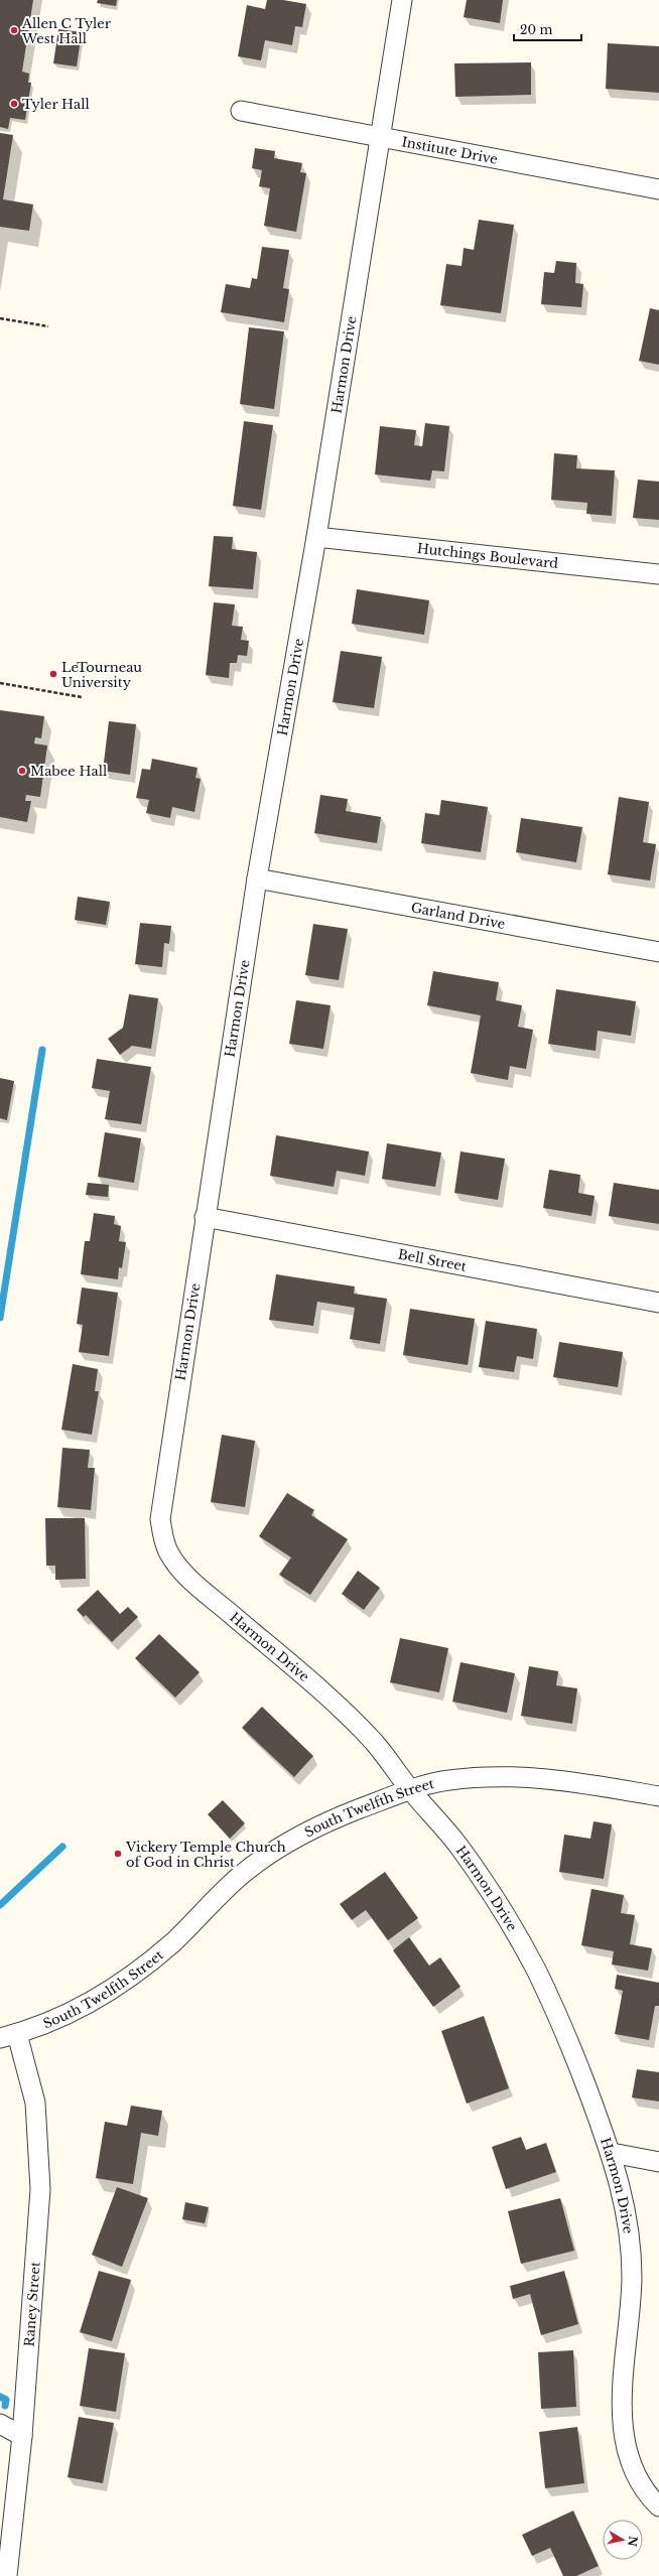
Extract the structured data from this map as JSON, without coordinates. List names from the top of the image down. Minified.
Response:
{"streets":{"street":["Institute Drive","Harmon Drive","Hutchings Boulevard","Garland Drive","Bell Street","South Twelfth Street","Raney Street"]},"crossings":[["Institute Drive","Harmon Drive"],["Harmon Drive","Hutchings Boulevard"],["Harmon Drive","Garland Drive"],["Harmon Drive","Bell Street"],["Harmon Drive","South Twelfth Street"],["South Twelfth Street","Raney Street"]],"places":["Allen C Tyler West Hall","Tyler Hall","LeTourneau University","Mabee Hall","Vickery Temple Church of God in Christ"],"scale_bar":"20 m","north":"right"}
